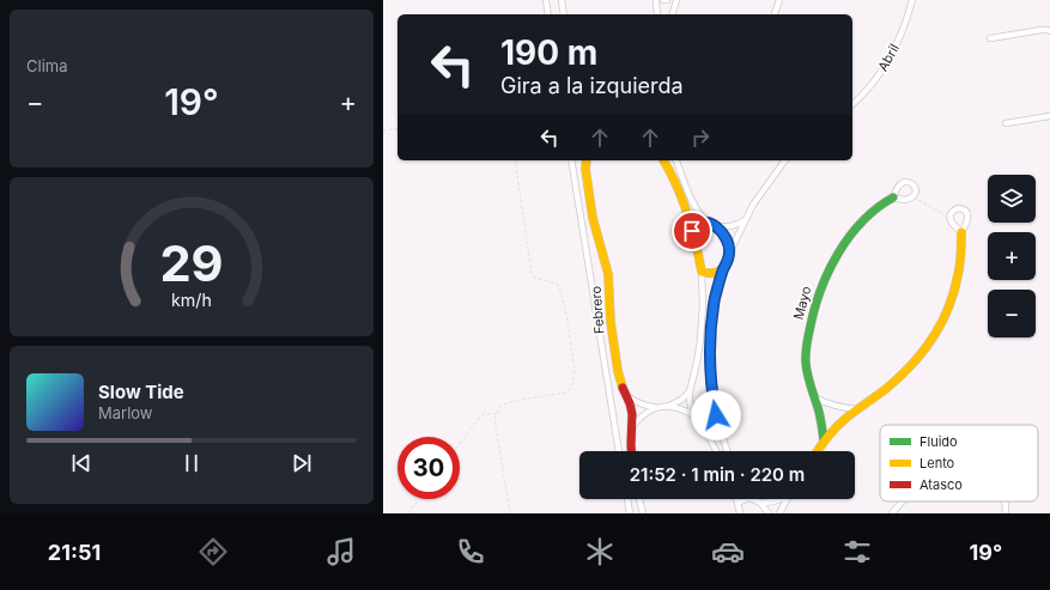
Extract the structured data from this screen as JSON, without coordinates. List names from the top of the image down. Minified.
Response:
{"streets":{"street":["Abril","Mayo","Febrero"]},"legend":["Fluido","Lento","Atasco"],"page":{"tile":"Clima","turn":["190 m","Gira a la izquierda"],"heat":["−","19°","+"],"map_buttons":["+","−"],"song":["Slow Tide","Marlow"],"limit":"30","trip":"21:52 · 1 min · 220 m","tabs":["21:51","19°"],"gauge":["29","km/h"]}}
